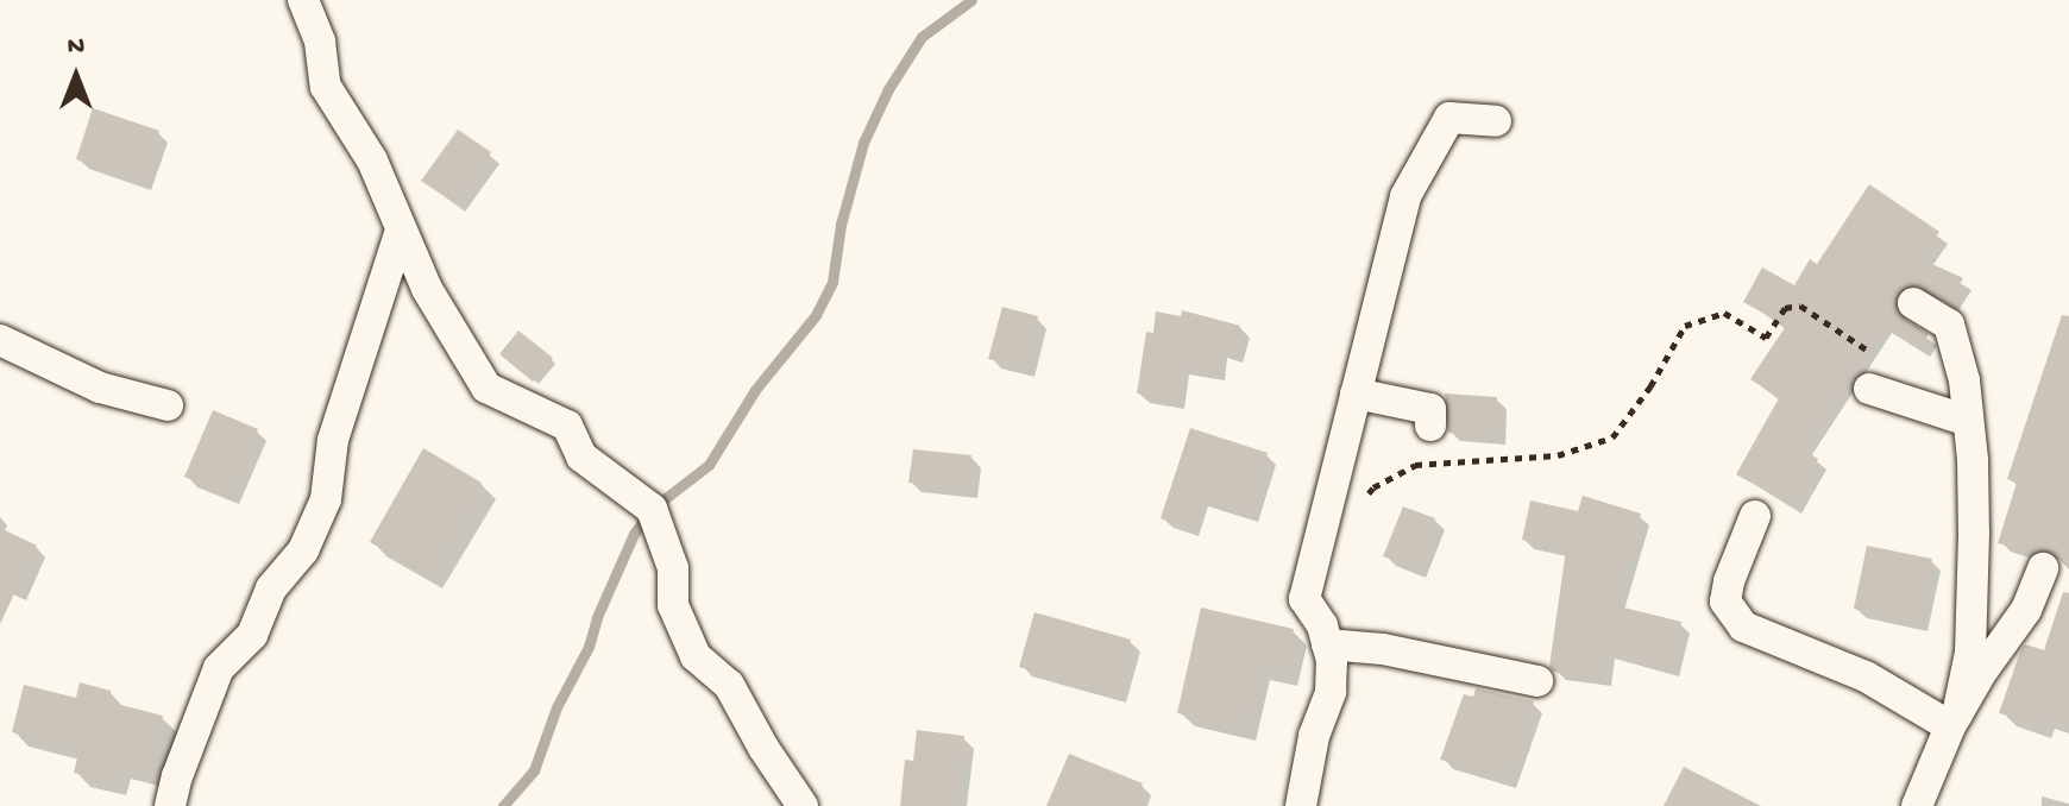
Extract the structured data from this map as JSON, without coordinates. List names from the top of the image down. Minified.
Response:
{"north":"top"}
